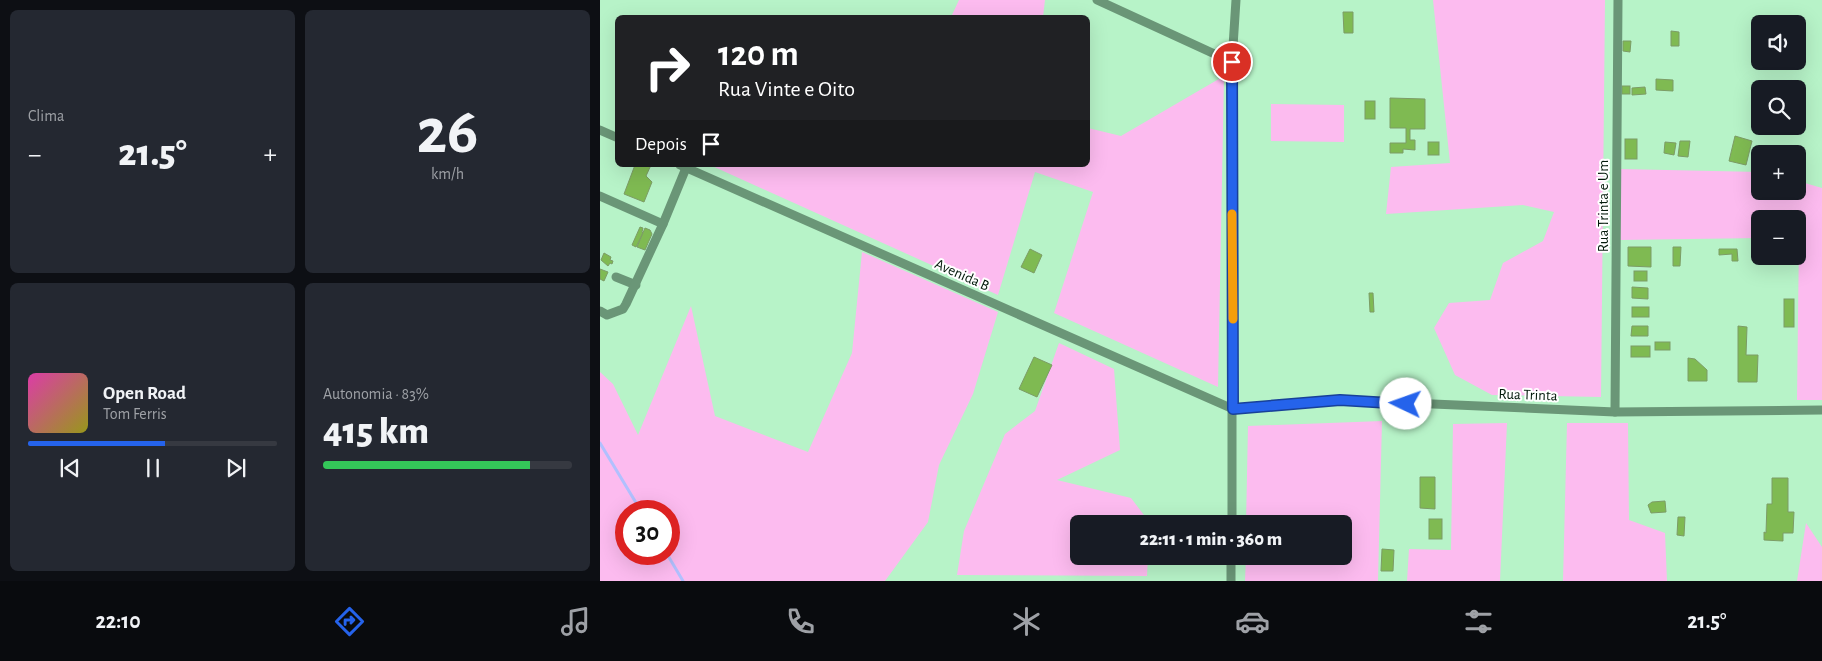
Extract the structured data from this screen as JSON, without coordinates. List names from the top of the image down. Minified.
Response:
{"streets":{"street":["Rua Trinta e Um","Avenida B","Rua Trinta"]},"crossings":[["Rua Trinta e Um","Rua Trinta"],["Avenida B","Rua Trinta"]],"page":{"tile":["Clima",["26","km/h"],["Autonomia · 83%","415 km"]],"map_buttons":["+","−"],"turn":["120 m","Rua Vinte e Oito"],"then":"Depois","heat":["−","21.5°","+"],"song":["Open Road","Tom Ferris"],"limit":"30","trip":"22:11 · 1 min · 360 m","tabs":["22:10","21.5°"]}}
